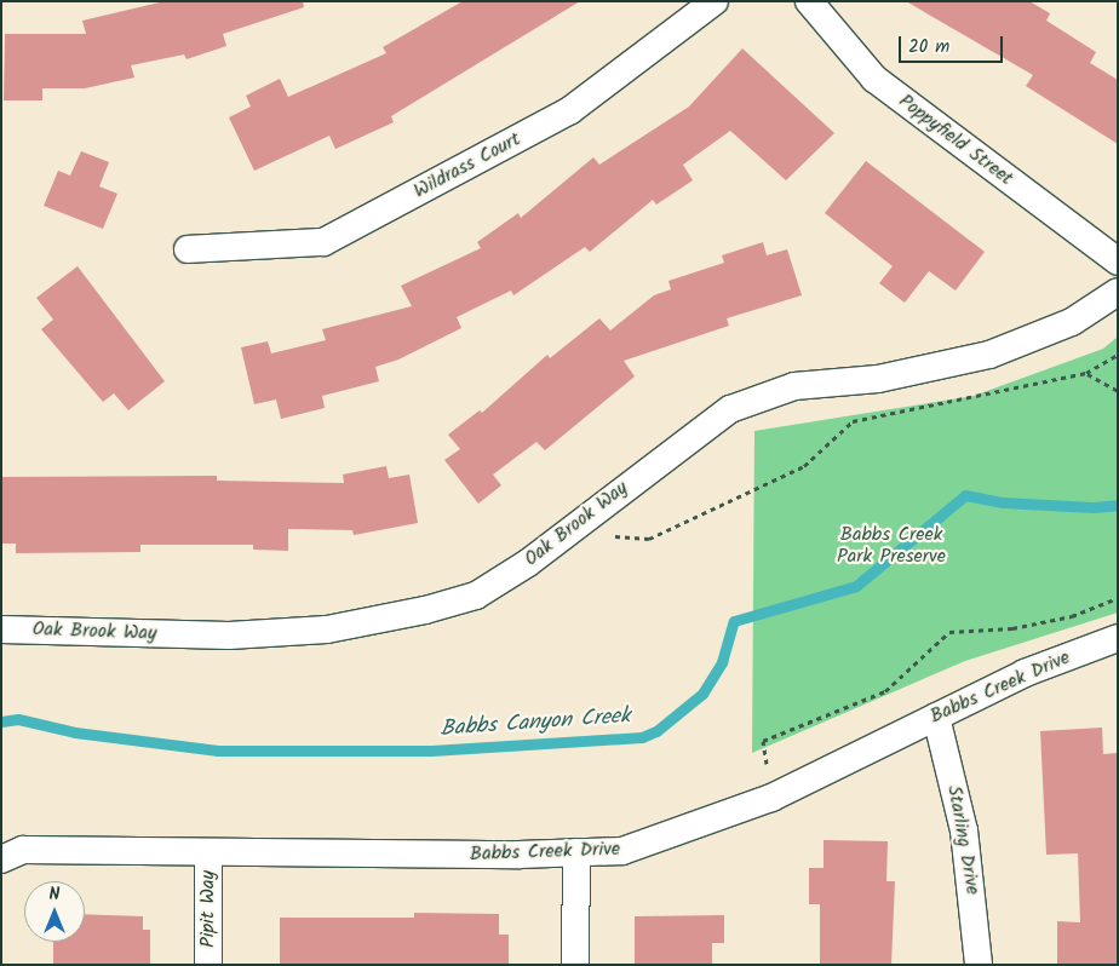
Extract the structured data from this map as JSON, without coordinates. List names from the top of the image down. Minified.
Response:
{"streets":{"street":["Poppyfield Street","Wildrass Court","Oak Brook Way","Babbs Creek Drive","Starling Drive","Pipit Way"]},"crossings":[["Babbs Creek Drive","Starling Drive"],["Babbs Creek Drive","Pipit Way"]],"water":["Babbs Canyon Creek"],"parks":["Babbs Creek Park Preserve"],"scale_bar":"20 m","north":"top"}
